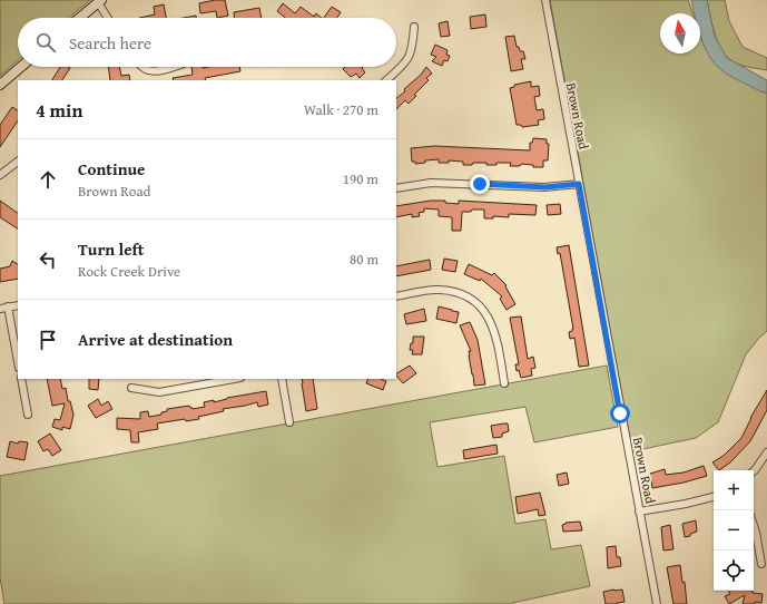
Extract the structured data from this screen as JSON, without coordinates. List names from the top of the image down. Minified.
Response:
{"streets":{"street":["Brown Road"]},"north":"top","page":{"search":"Search here","heading":["4 min","Walk · 270 m"],"list":[["Continue","Brown Road","190 m"],["Turn left","Rock Creek Drive","80 m"],"Arrive at destination"],"map_buttons":["+","−"]}}
